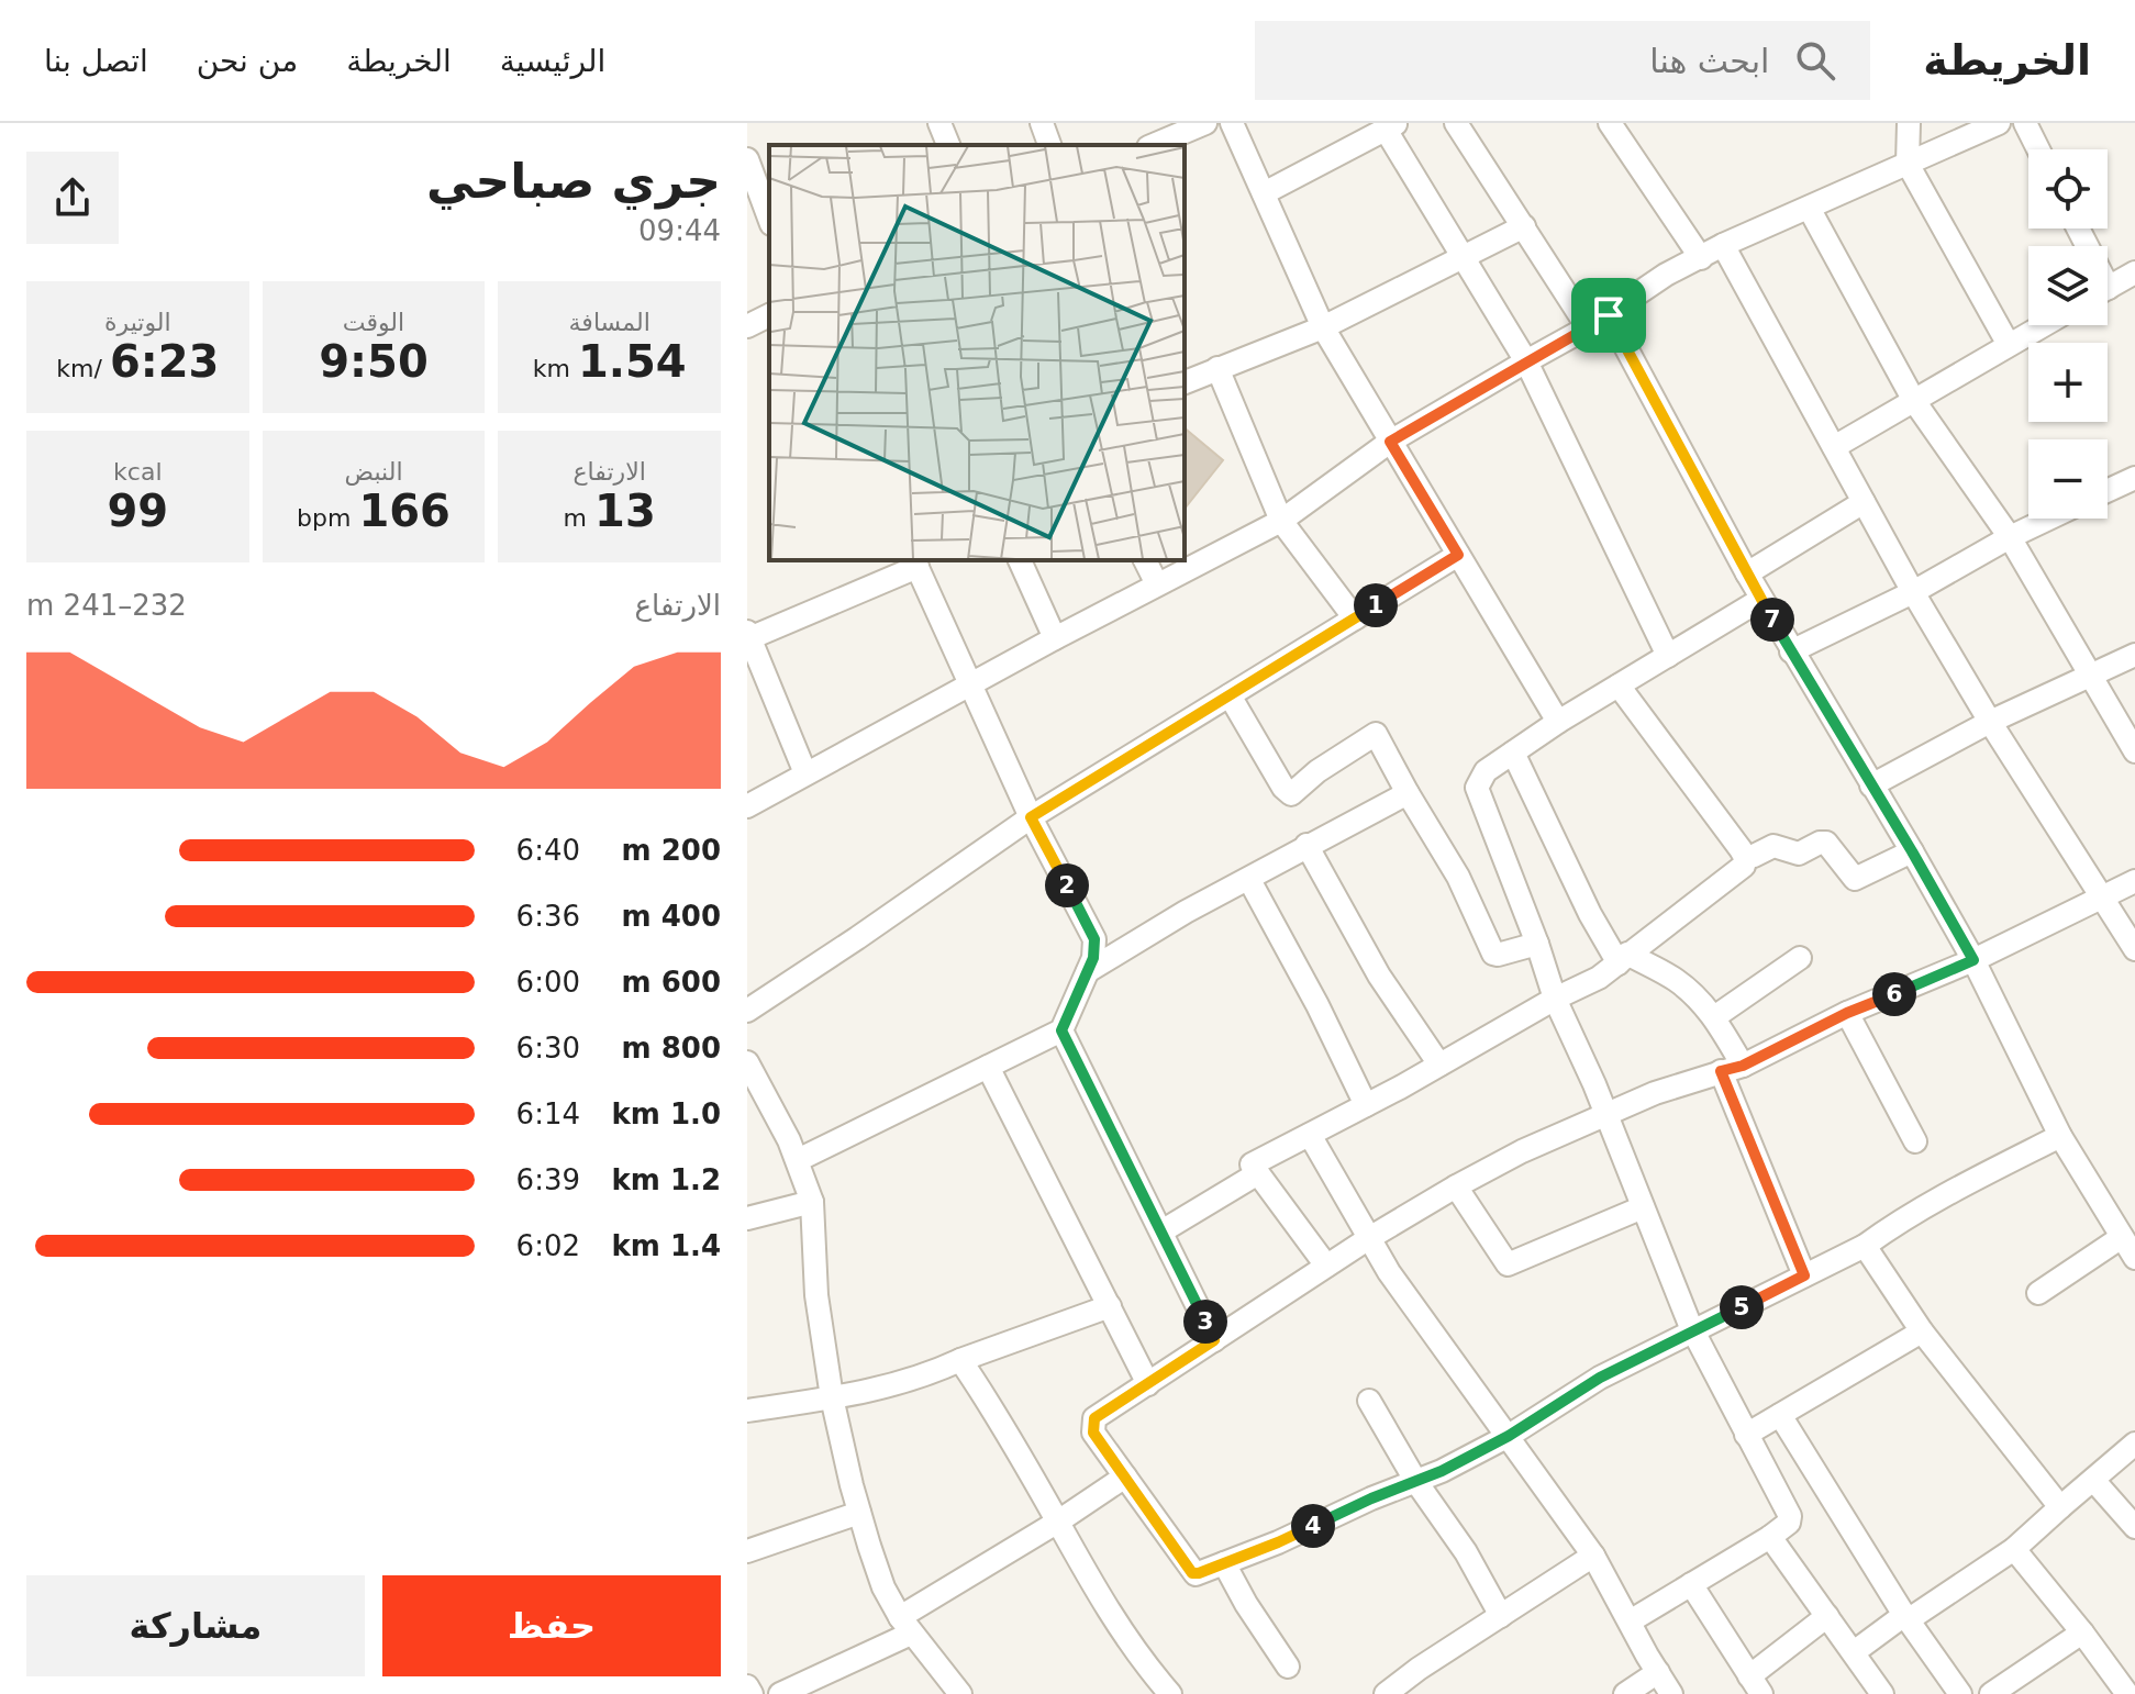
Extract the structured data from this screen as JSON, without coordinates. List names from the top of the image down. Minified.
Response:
{"page":{"header":"الخريطة","search":"ابحث هنا","nav":["الرئيسية","الخريطة","من نحن","اتصل بنا"],"heading":["جري صباحي","09:44"],"map_buttons":["+","−"],"stats":[["المسافة","1.54 km"],["الوقت","9:50"],["الوتيرة","6:23 /km"],["الارتفاع","13 m"],["النبض","166 bpm"],["kcal","99"]],"chart":["الارتفاع","232–241 m"],"pins":["1","7","2","6","5","3","4"],"list":[{"name":"200 m","note":"6:40"},{"name":"400 m","note":"6:36"},{"name":"600 m","note":"6:00"},{"name":"800 m","note":"6:30"},{"name":"1.0 km","note":"6:14"},{"name":"1.2 km","note":"6:39"},{"name":"1.4 km","note":"6:02"}],"buttons":["حفظ","مشاركة"]}}
